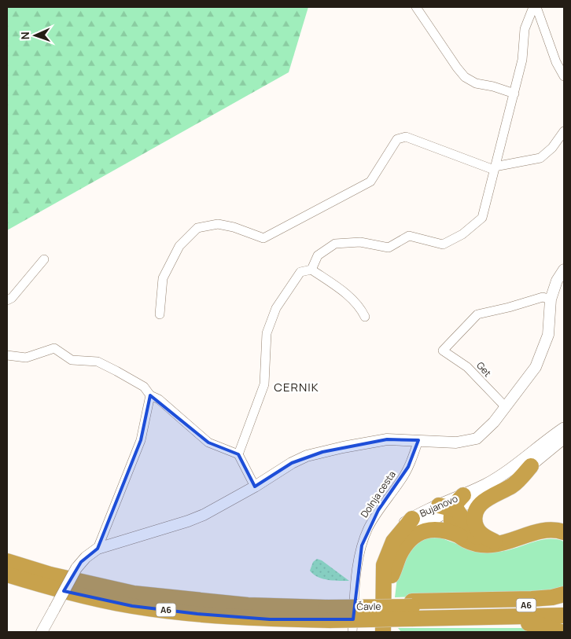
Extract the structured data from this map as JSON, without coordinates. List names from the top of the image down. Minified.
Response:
{"streets":{"highway":["A6","Čavle"],"main road":["Bujanovo"],"street":["Get","Dolnja cesta"]},"crossings":[["A6","Čavle"]],"districts":["CERNIK"],"north":"left"}
